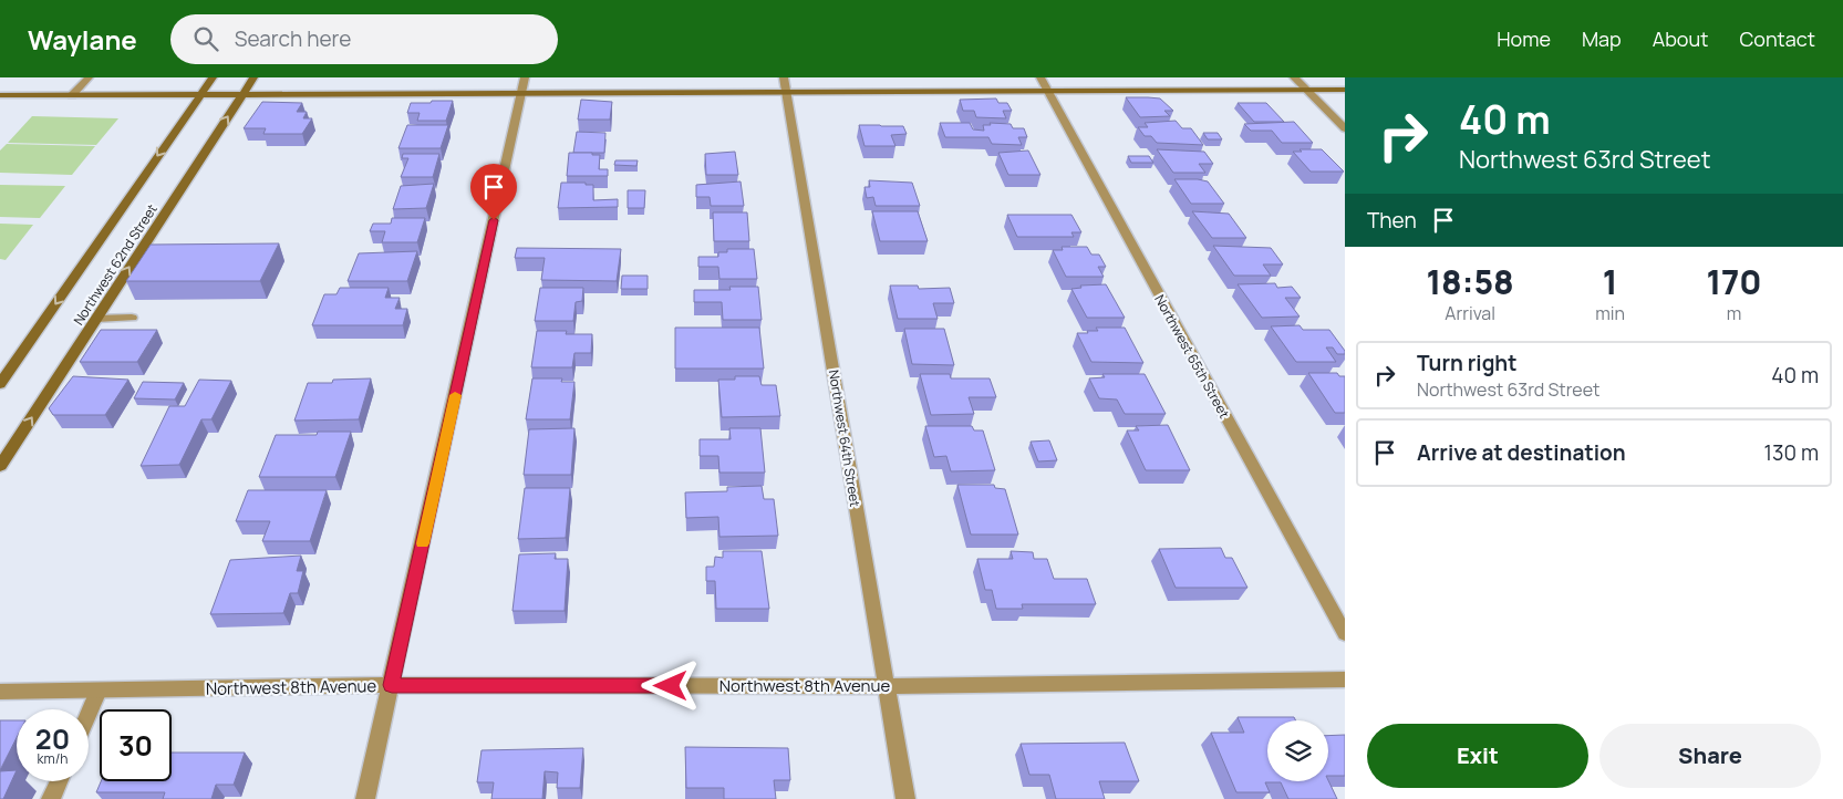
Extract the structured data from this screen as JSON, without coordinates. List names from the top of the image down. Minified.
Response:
{"streets":{"street":["Northwest 62nd Street","Northwest 65th Street","Northwest 64th Street","Northwest 8th Avenue"]},"crossings":[["Northwest 64th Street","Northwest 8th Avenue"]],"page":{"header":"Waylane","search":"Search here","nav":["Home","Map","About","Contact"],"turn":["40 m","Northwest 63rd Street"],"then":"Then","eta":["18:58","Arrival","1","min","170","m"],"list":[{"name":"Turn right","note":"Northwest 63rd Street","value":"40 m"},{"name":"Arrive at destination","value":"130 m"}],"speed":"20 km/h","limit":"30","buttons":["Exit","Share"]}}
